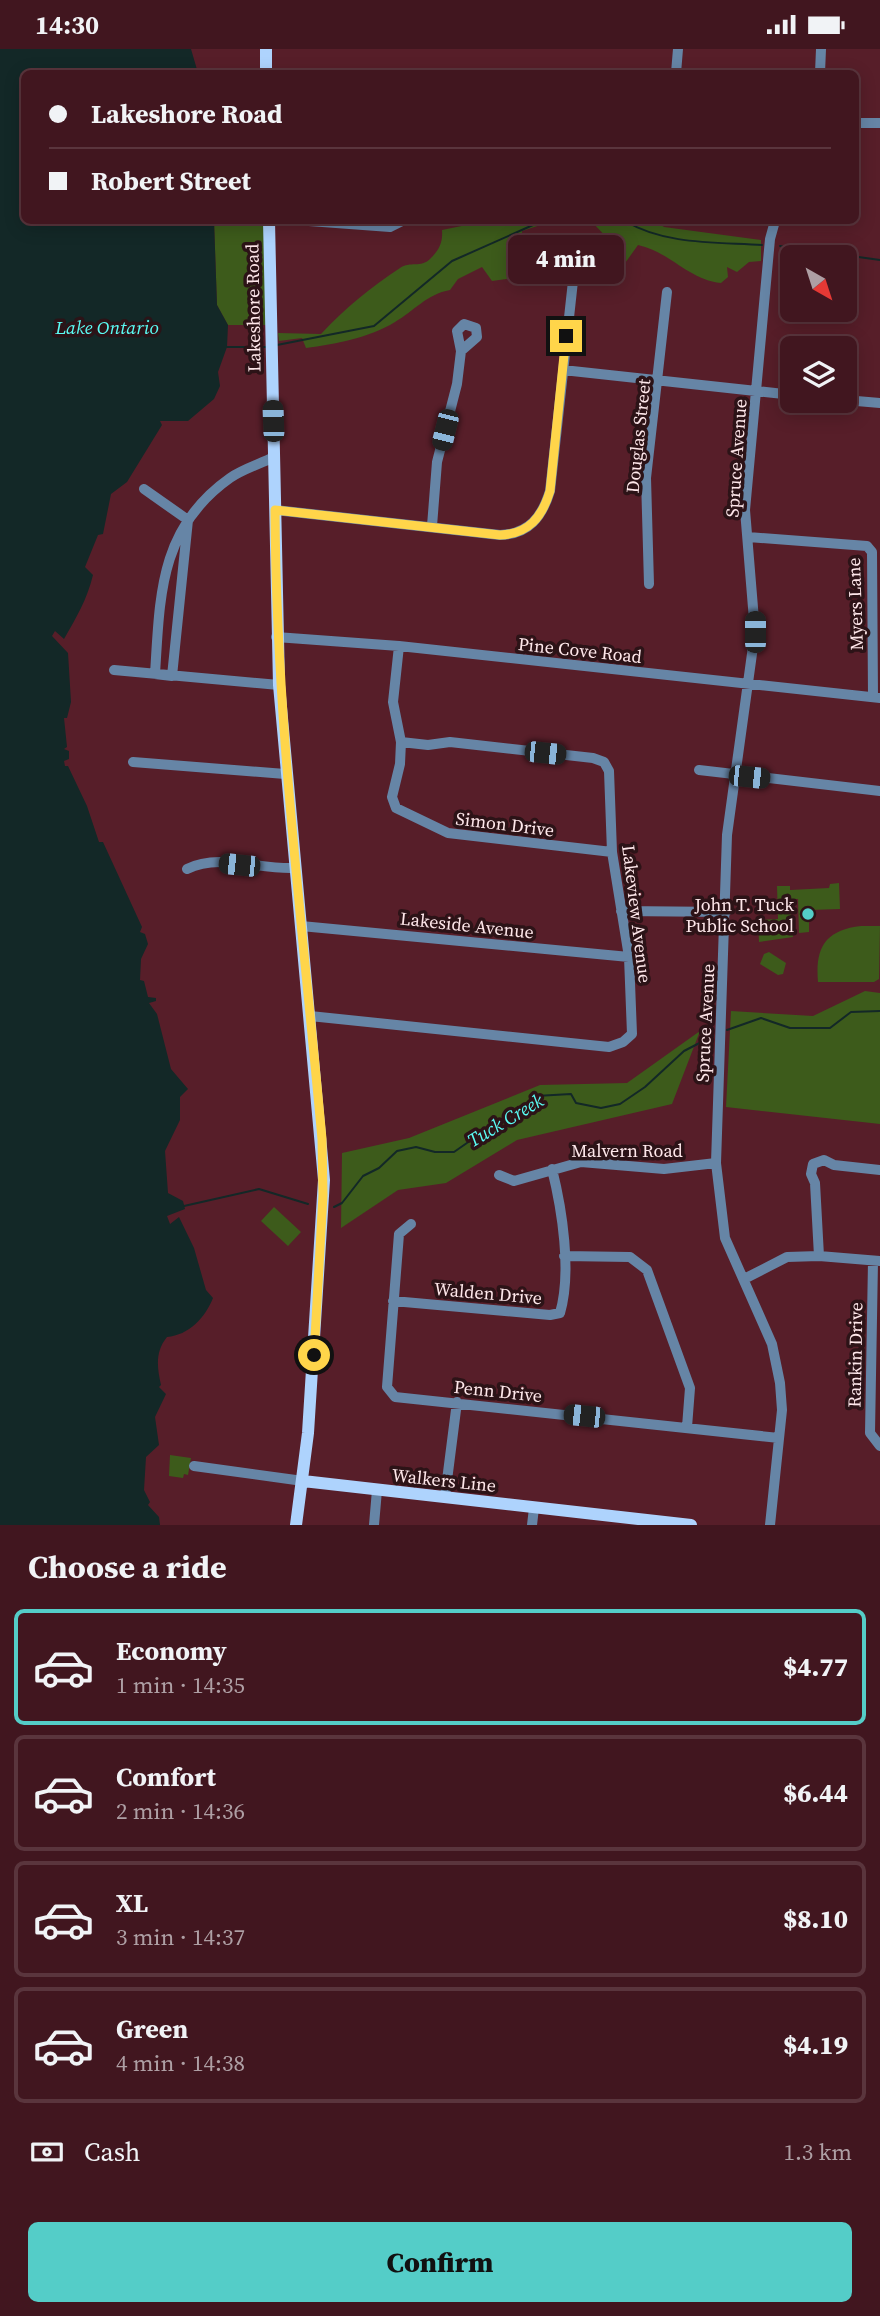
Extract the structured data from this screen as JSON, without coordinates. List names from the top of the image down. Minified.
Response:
{"streets":{"main road":["Lakeshore Road","Walkers Line"],"street":["Douglas Street","Spruce Avenue","Myers Lane","Pine Cove Road","Simon Drive","Lakeview Avenue","Lakeside Avenue","Malvern Road","Walden Drive","Rankin Drive","Penn Drive"]},"crossings":[["Lakeshore Road","Pine Cove Road"],["Lakeshore Road","Lakeview Avenue"],["Lakeshore Road","Lakeside Avenue"],["Lakeshore Road","Walkers Line"],["Spruce Avenue","Myers Lane"],["Spruce Avenue","Pine Cove Road"],["Spruce Avenue","Malvern Road"],["Spruce Avenue","Penn Drive"],["Myers Lane","Pine Cove Road"],["Pine Cove Road","Simon Drive"],["Simon Drive","Lakeview Avenue"],["Lakeview Avenue","Lakeside Avenue"],["Malvern Road","Walden Drive"],["Walden Drive","Penn Drive"]],"water":["Lake Ontario","Tuck Creek"],"places":["John T. Tuck Public School"],"north":"bottom right","page":{"status":"14:30","banner":["Lakeshore Road","Robert Street"],"bubble":"4 min","heading":"Choose a ride","list":[{"name":"Economy","note":"1 min · 14:35","value":"$4.77"},{"name":"Comfort","note":"2 min · 14:36","value":"$6.44"},{"name":"XL","note":"3 min · 14:37","value":"$8.10"},{"name":"Green","note":"4 min · 14:38","value":"$4.19"}],"pay":["Cash","1.3 km"],"buttons":"Confirm"}}
